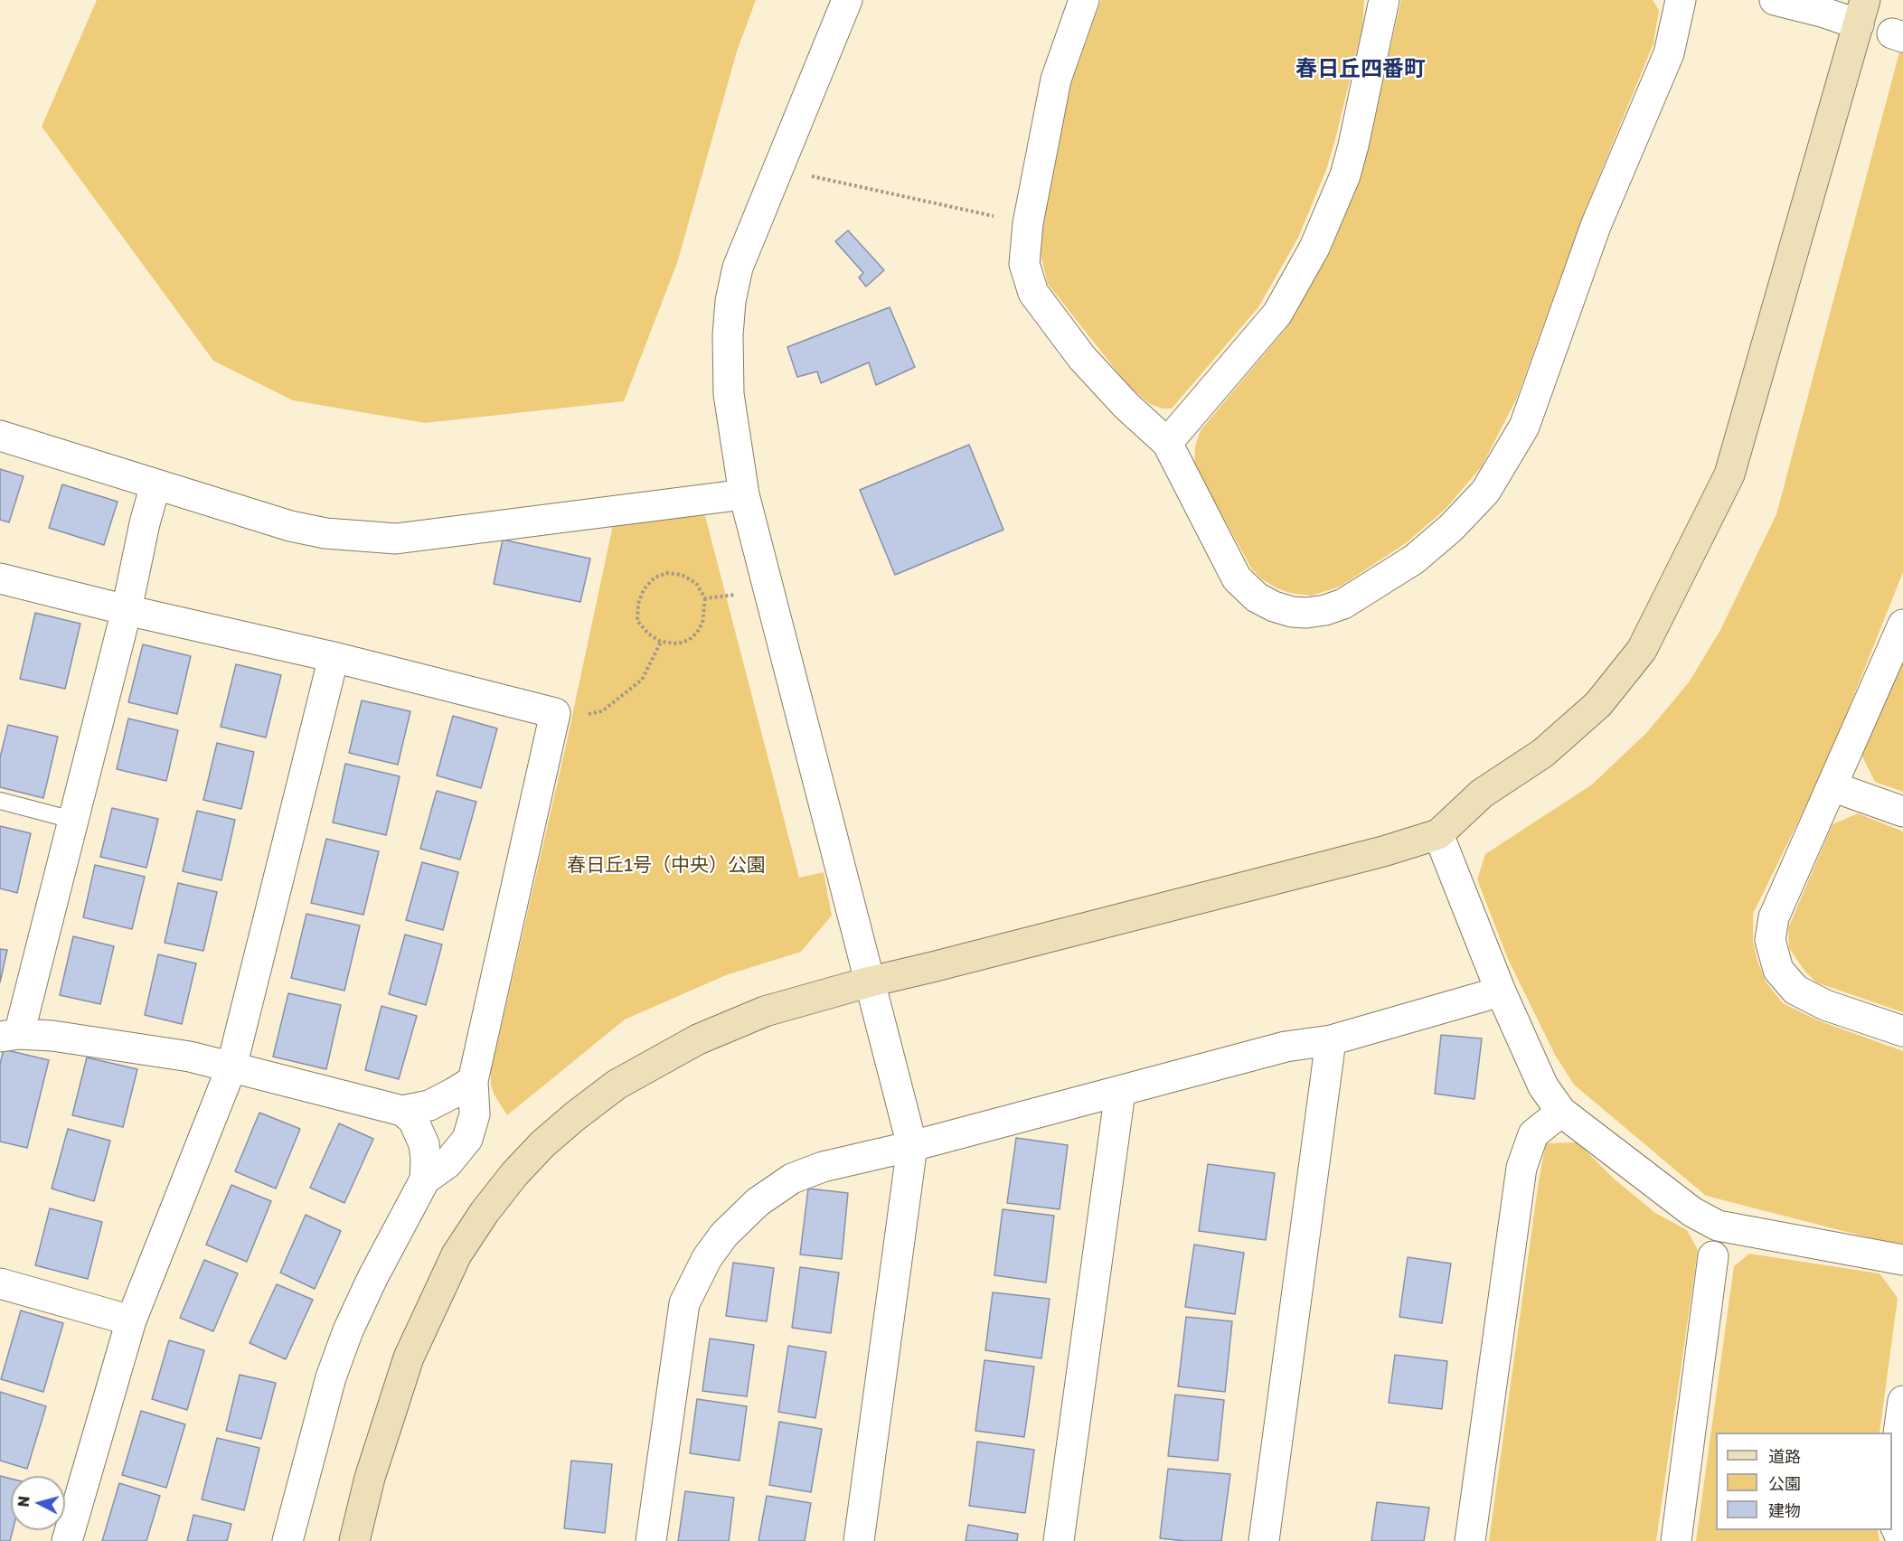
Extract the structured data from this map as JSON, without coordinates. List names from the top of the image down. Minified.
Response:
{"districts":["春日丘四番町"],"parks":["春日丘1号（中央）公園"],"legend":["道路","公園","建物"],"north":"left"}
